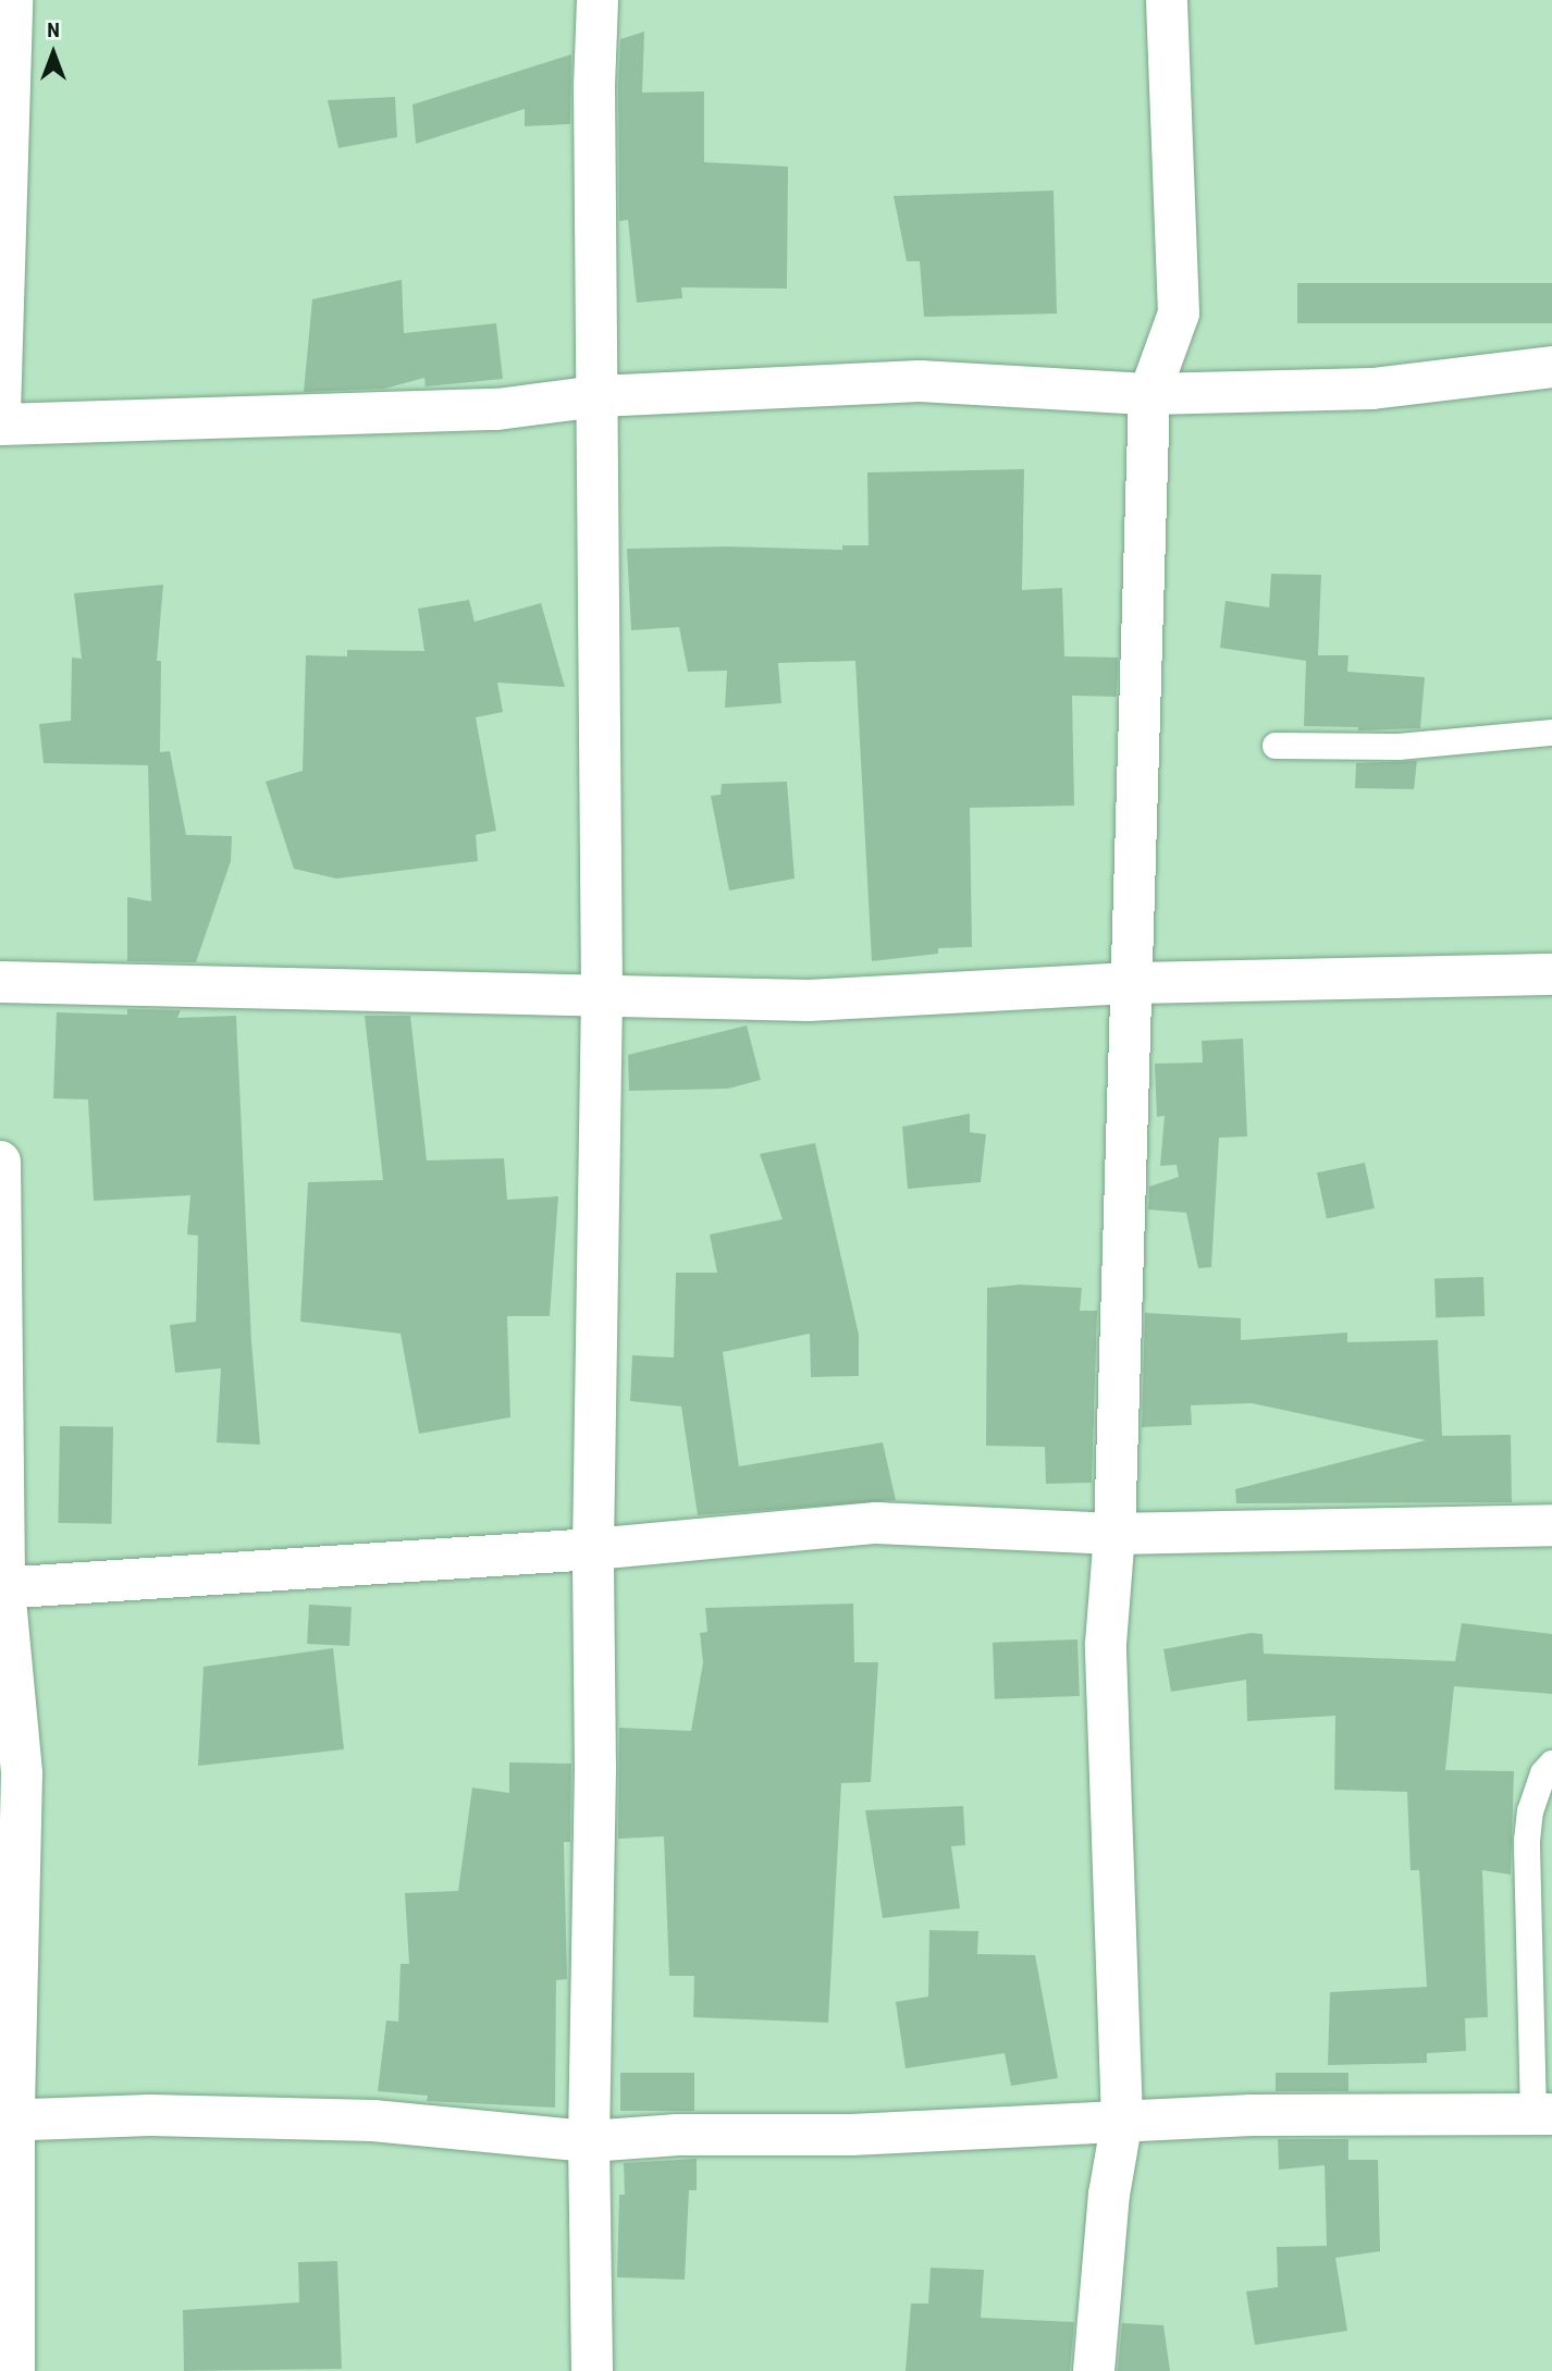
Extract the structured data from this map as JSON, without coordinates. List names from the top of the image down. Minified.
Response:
{"north":"top"}
